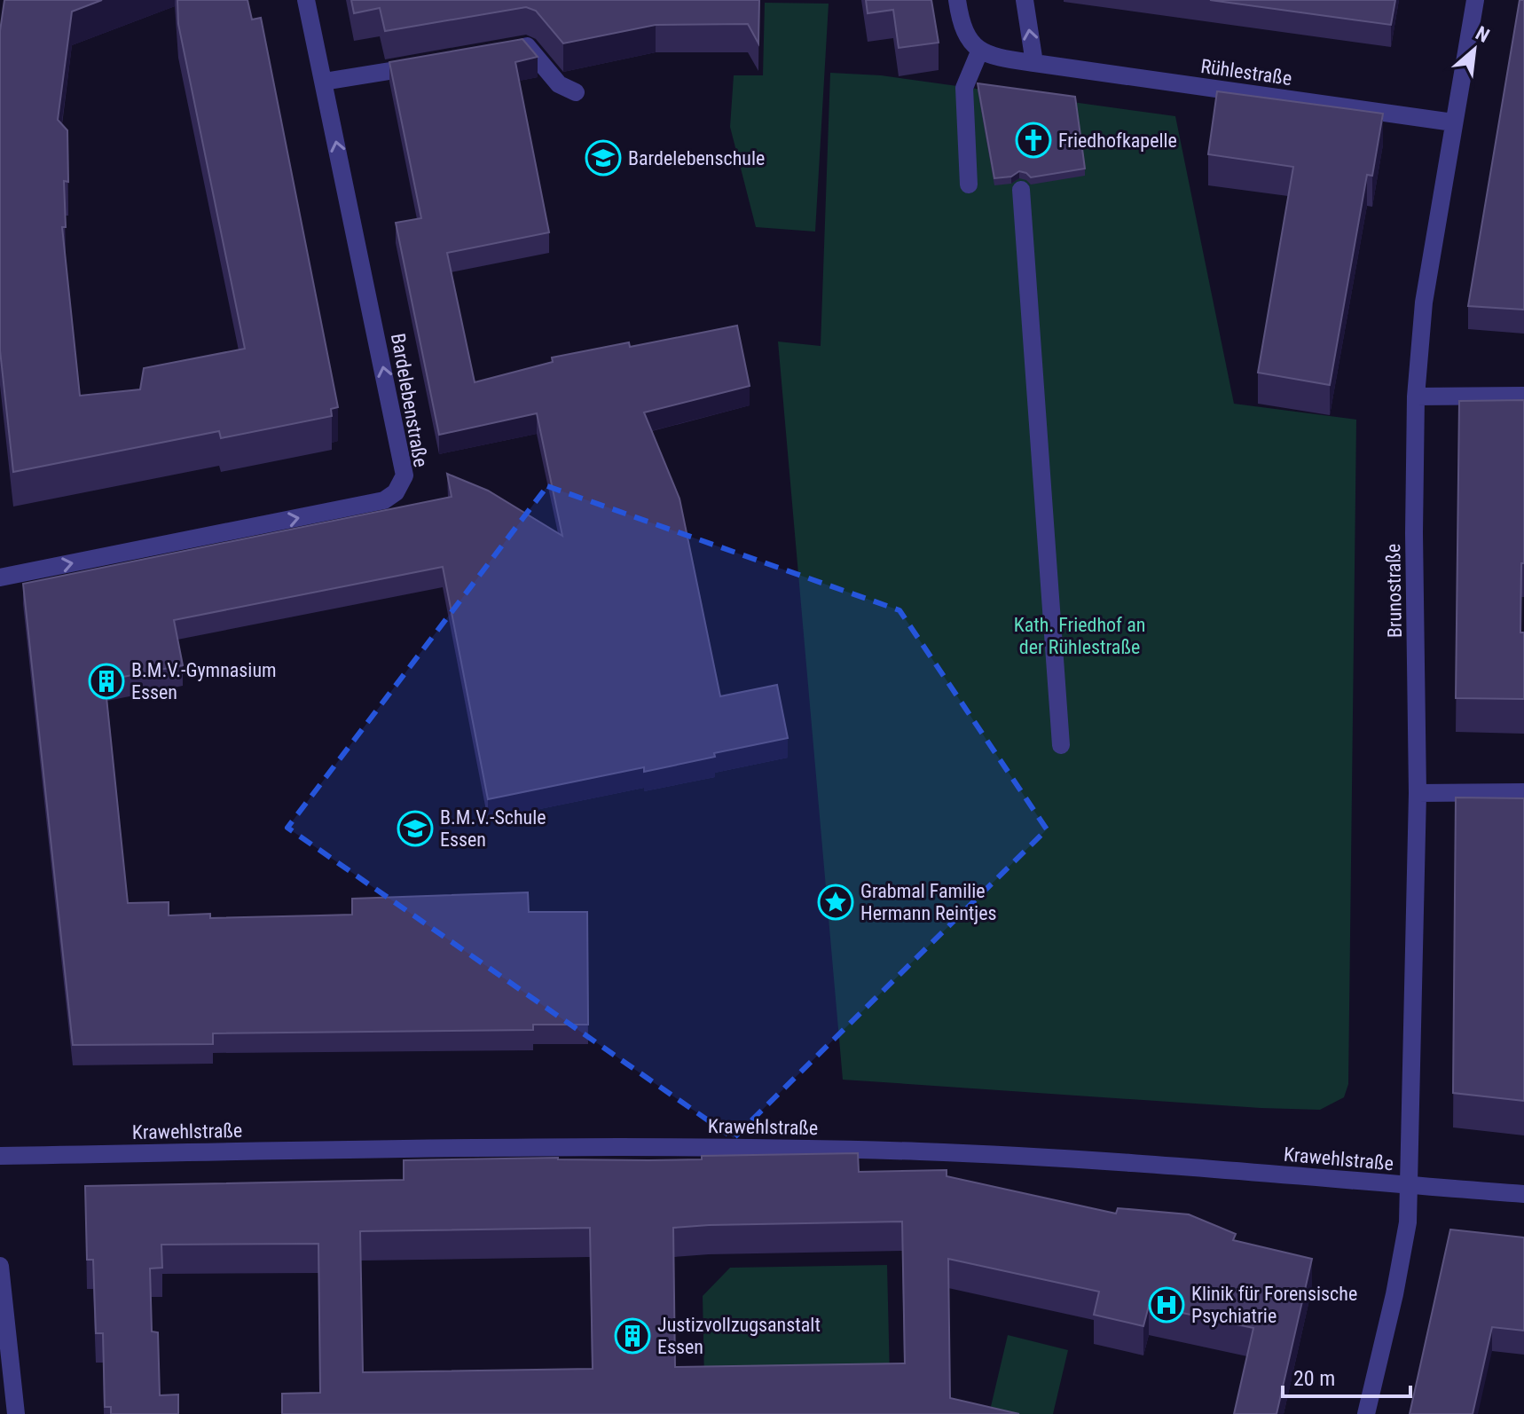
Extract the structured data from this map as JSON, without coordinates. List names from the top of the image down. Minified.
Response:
{"streets":{"street":["Rühlestraße","Bardelebenstraße","Brunostraße","Krawehlstraße"]},"crossings":[["Rühlestraße","Brunostraße"],["Brunostraße","Krawehlstraße"]],"parks":["Kath. Friedhof an der Rühlestraße"],"places":{"church":["Friedhofkapelle"],"school or university":["Bardelebenschule","B.M.V.-Schule Essen"],"building":["B.M.V.-Gymnasium Essen","Justizvollzugsanstalt Essen"],"place":["Grabmal Familie Hermann Reintjes"],"hospital":["Klinik für Forensische Psychiatrie"]},"scale_bar":"20 m","north":"top right"}
